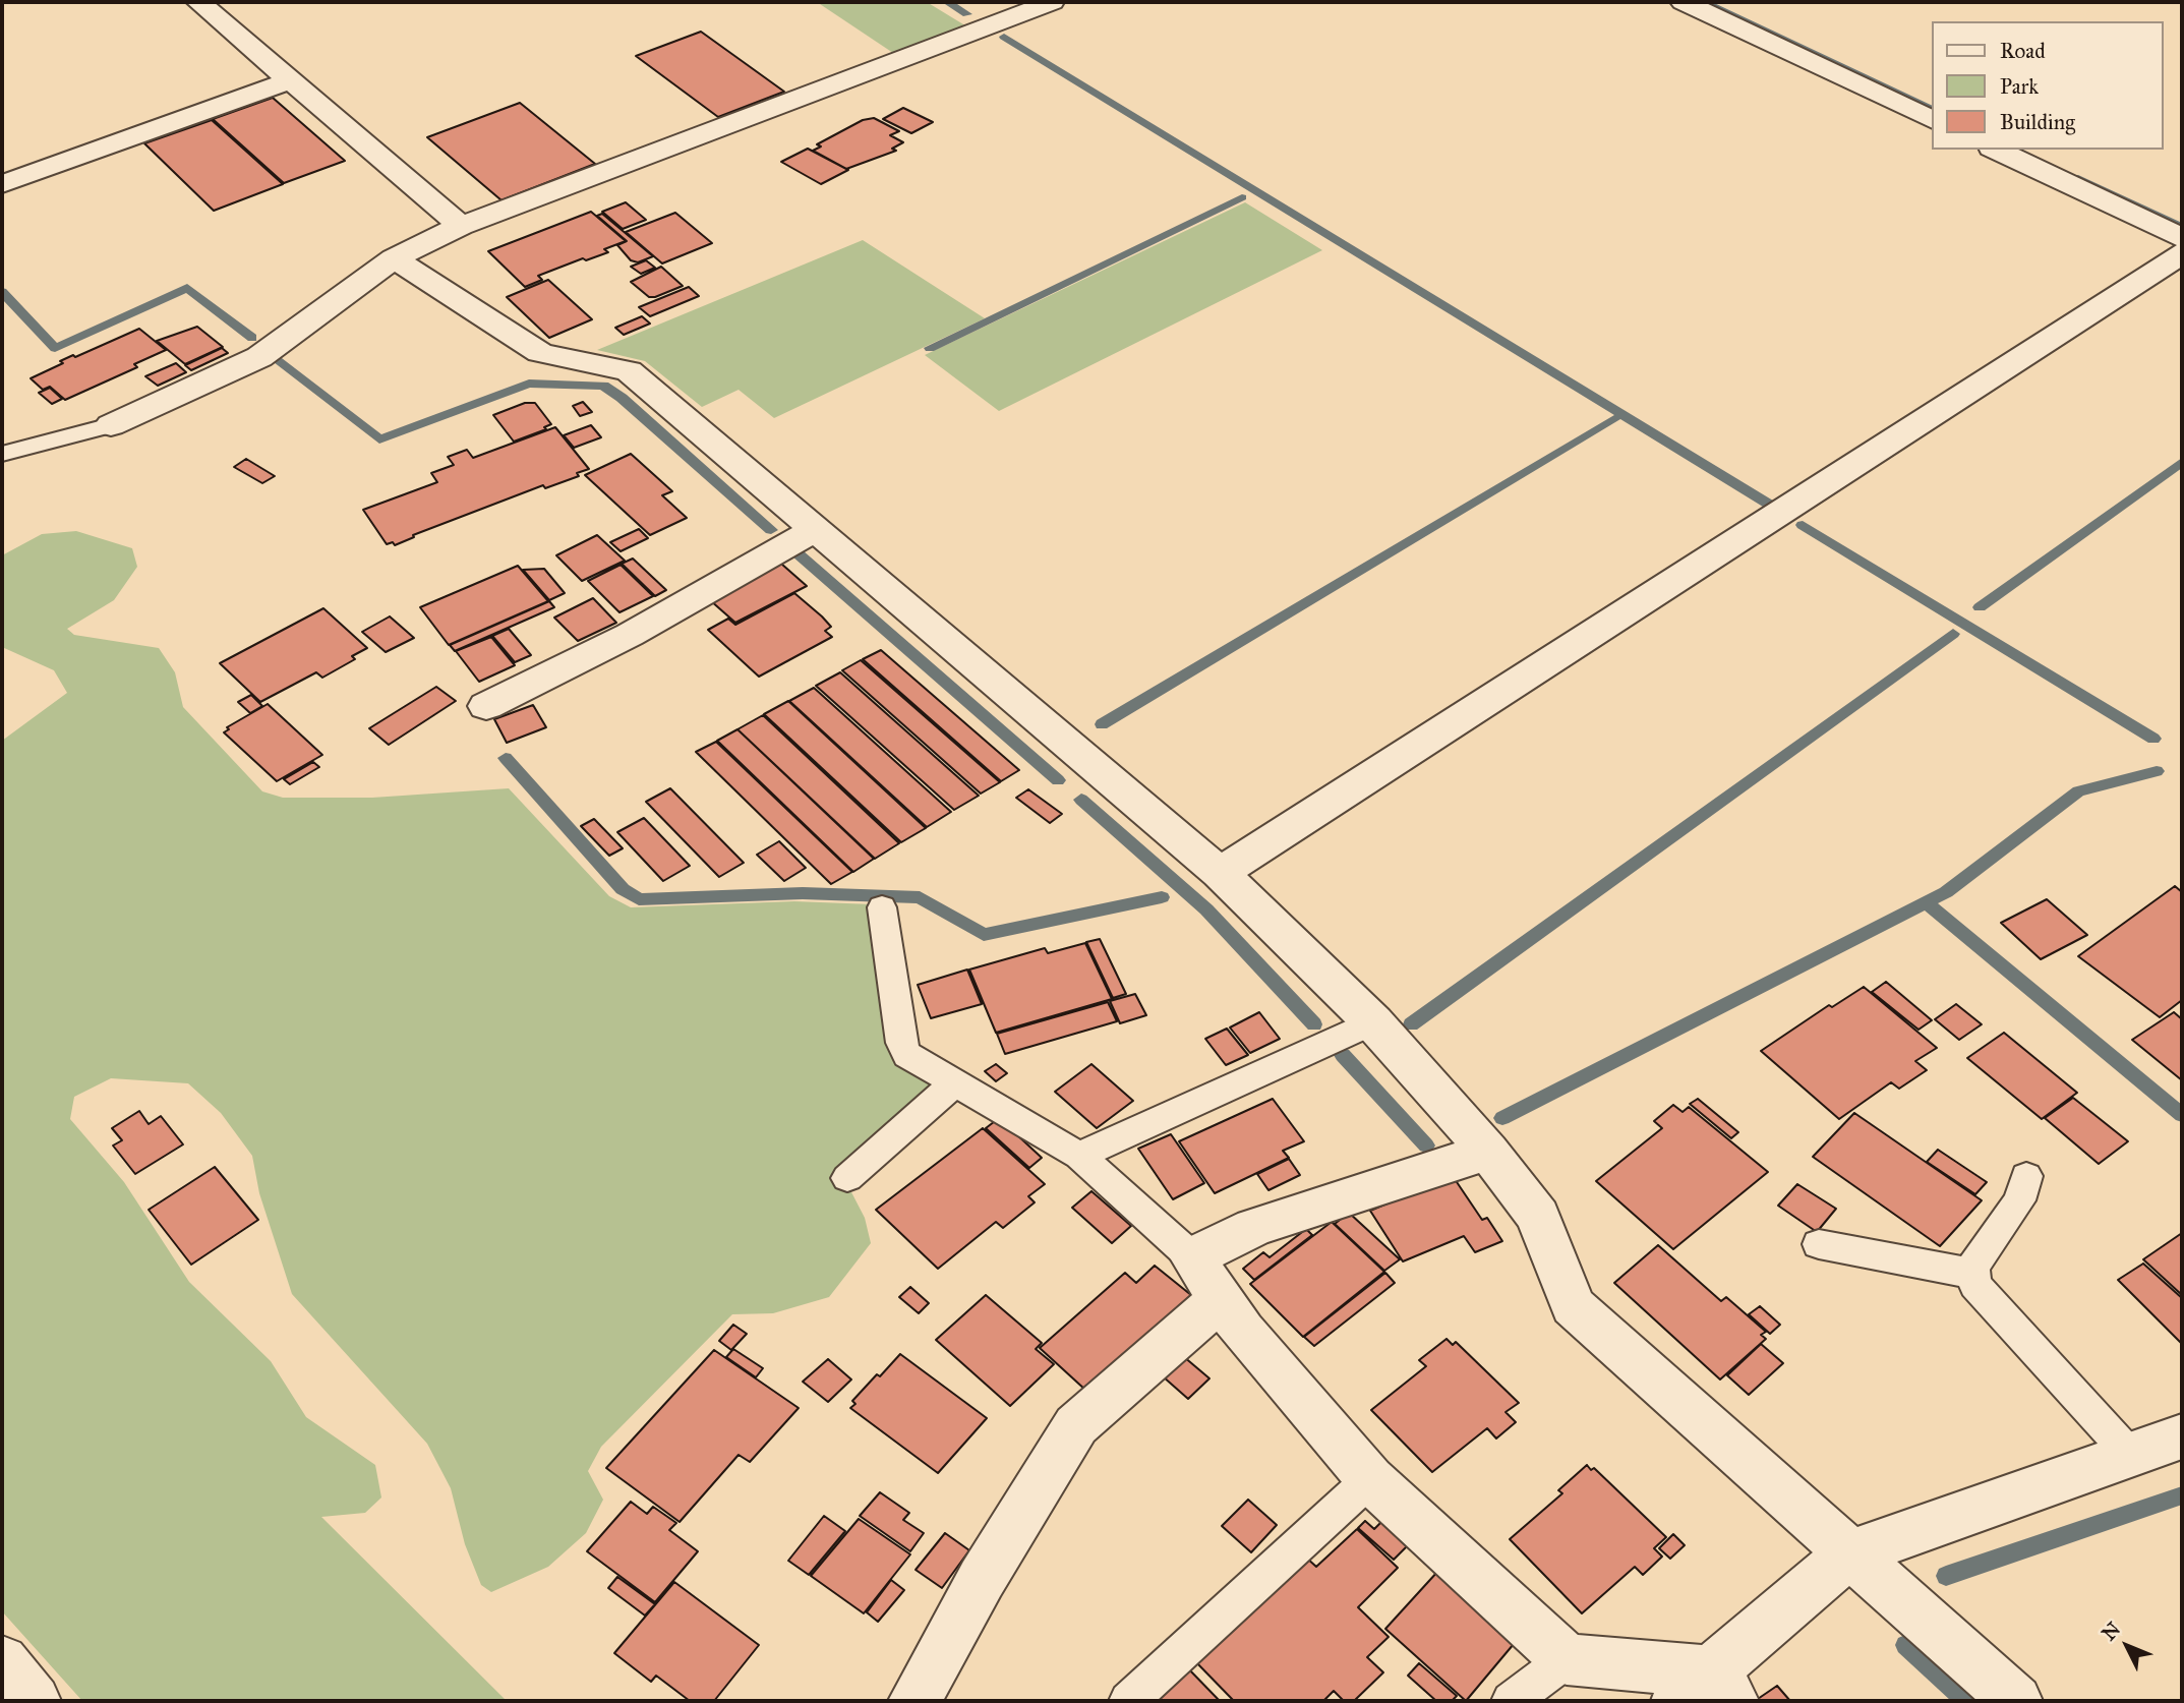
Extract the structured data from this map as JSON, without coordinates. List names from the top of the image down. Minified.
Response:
{"legend":["Road","Park","Building"],"north":"top left"}
